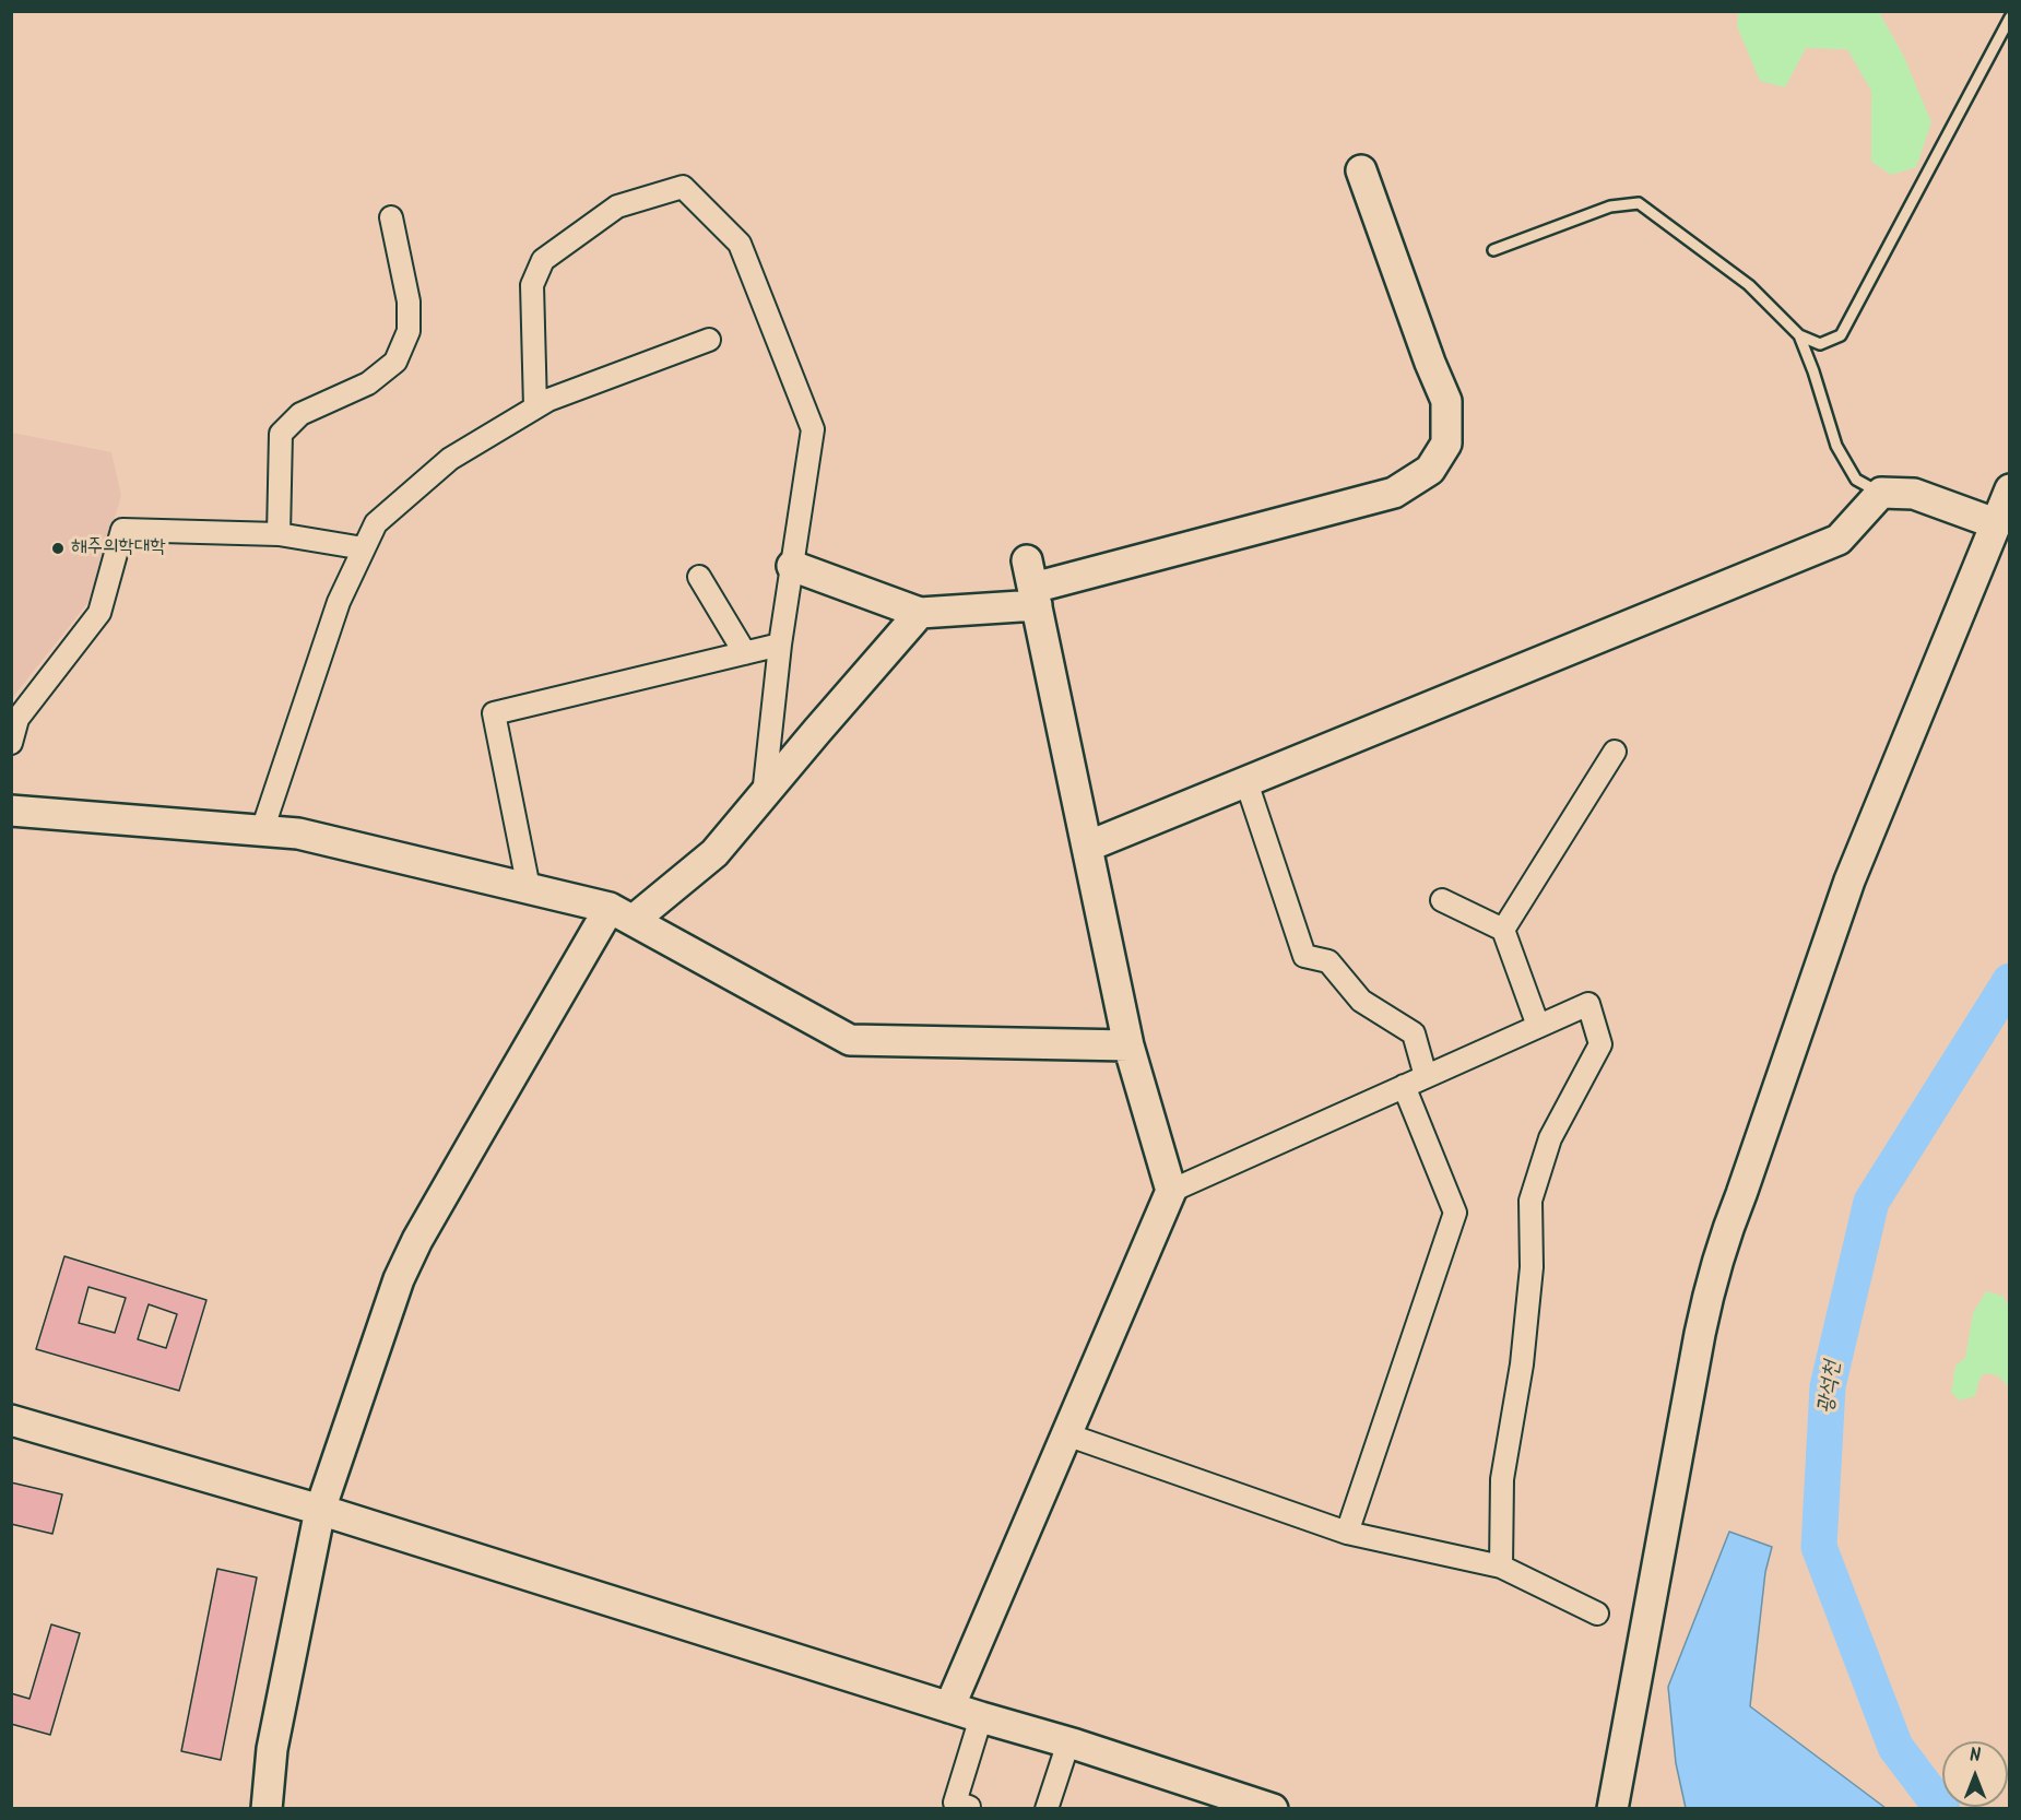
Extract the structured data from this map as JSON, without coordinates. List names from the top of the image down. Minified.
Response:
{"water":["광석천"],"places":["해주의학대학"],"north":"top"}
